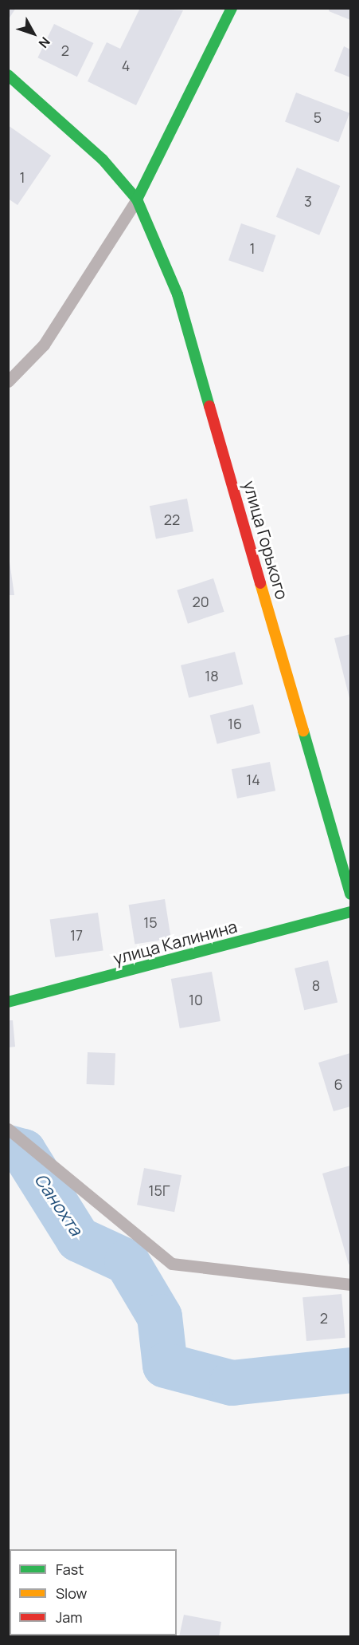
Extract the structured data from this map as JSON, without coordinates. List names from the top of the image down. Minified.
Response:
{"streets":{"street":["улица Горького","улица Калинина"]},"water":["Санохта"],"house_numbers":["2","4","5","1","3","1","22","20","18","16","14","15","17","8","10","6","15Г","2"],"legend":["Fast","Slow","Jam"],"north":"bottom right"}
